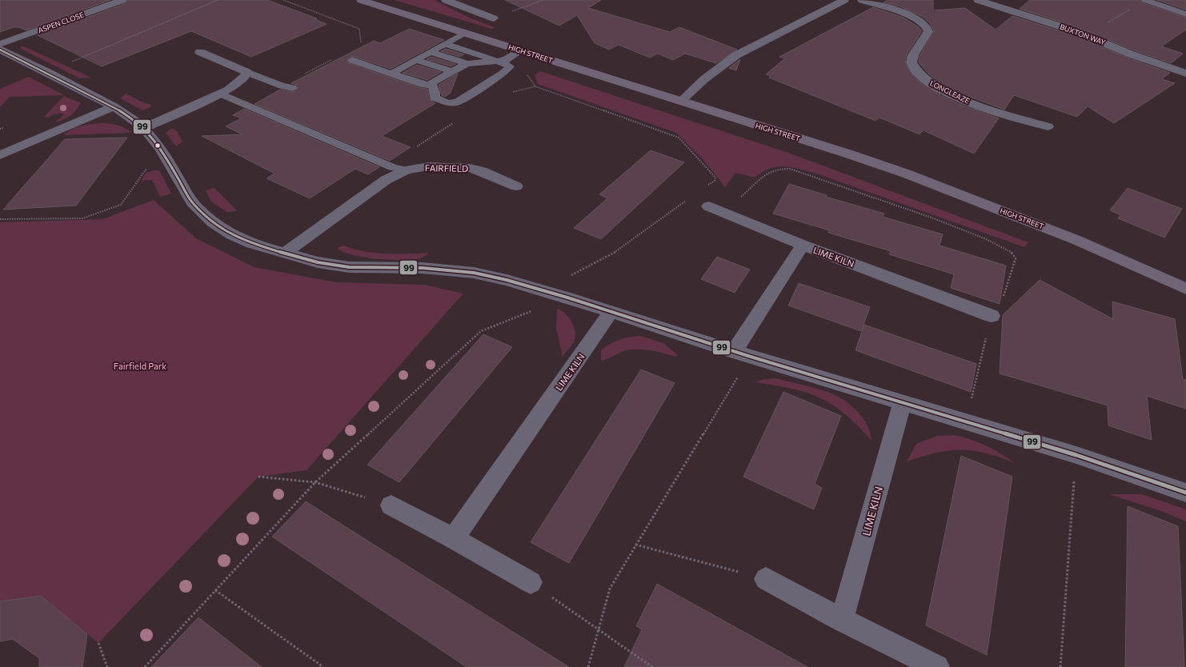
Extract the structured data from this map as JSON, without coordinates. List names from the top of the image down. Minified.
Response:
{"streets":{"main road":["HIGH STREET"],"street":["ASPEN CLOSE","BUXTON WAY","LONGLEAZE","FAIRFIELD","LIME KILN"]},"parks":["Fairfield Park"],"lines":["transit line 99"]}
